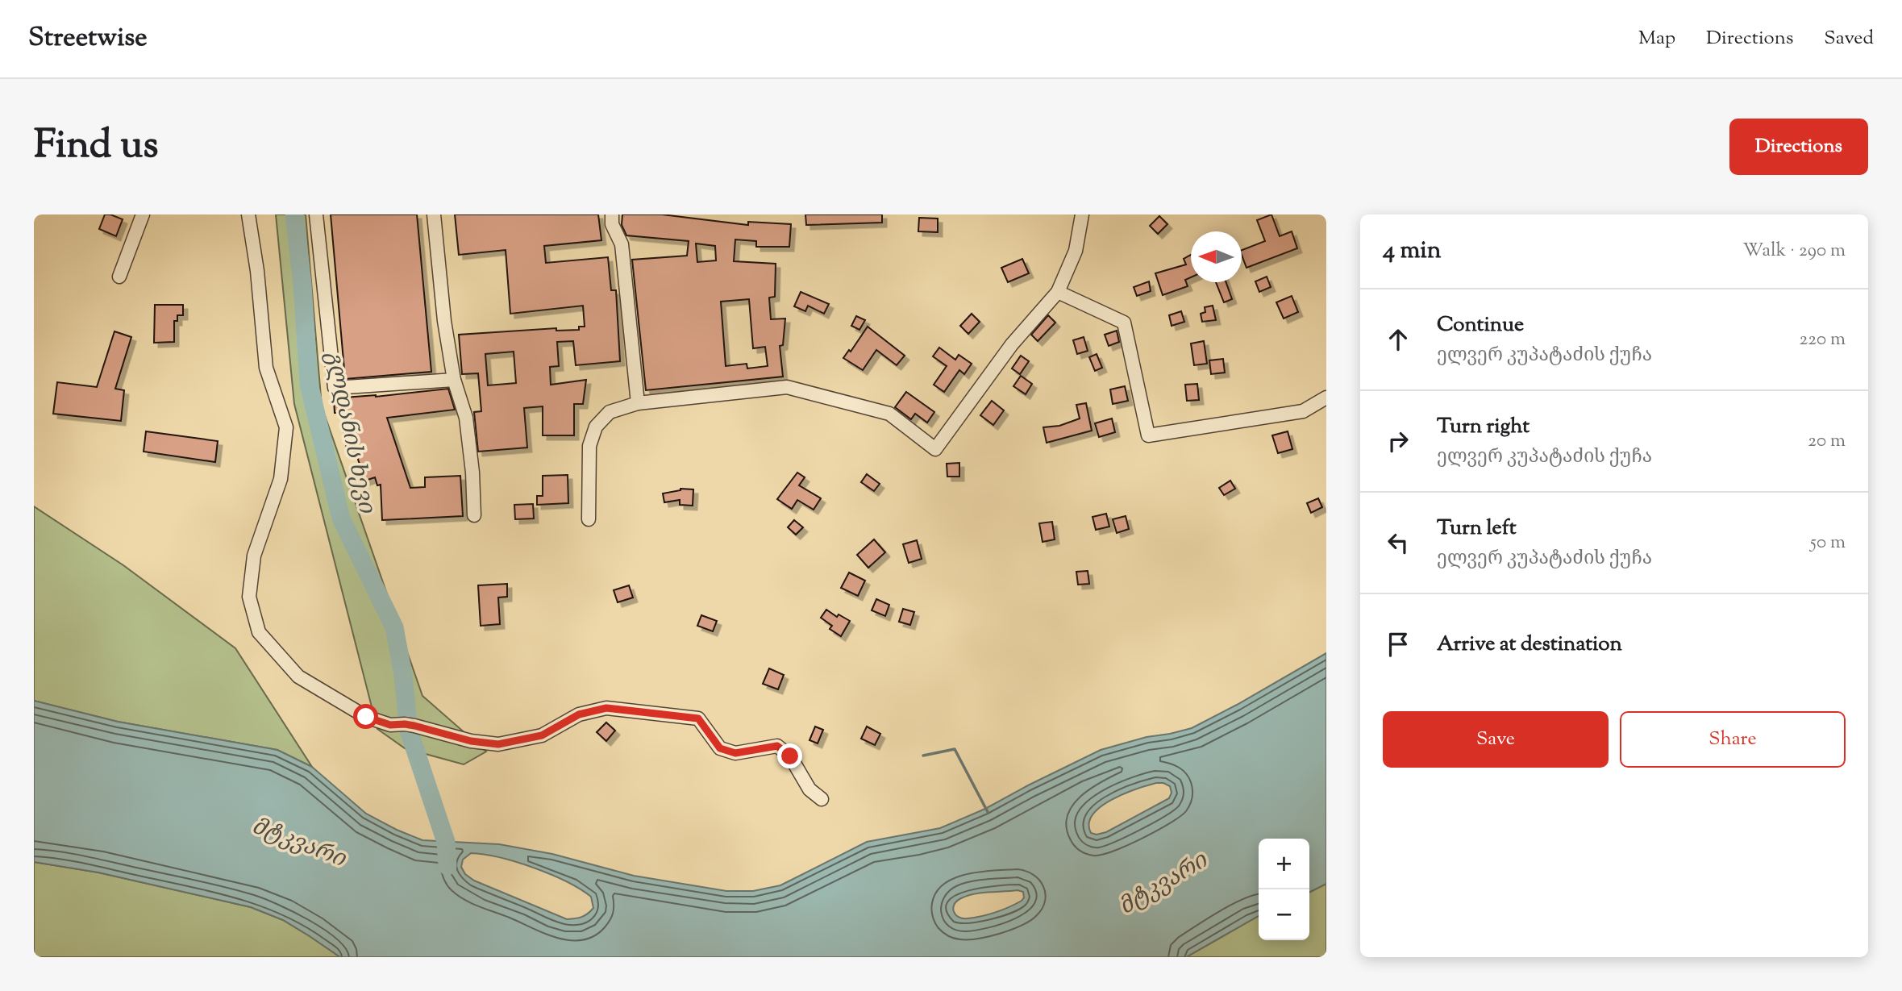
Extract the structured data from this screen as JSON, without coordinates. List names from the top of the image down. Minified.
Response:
{"water":["გლდანის ხევი","მტკვარი"],"north":"left","page":{"header":"Streetwise","nav":["Map","Directions","Saved"],"title":"Find us","buttons":["Directions",["Save","Share"]],"heading":["4 min","Walk · 290 m"],"list":[["Continue","ელვერ კუპატაძის ქუჩა","220 m"],["Turn right","ელვერ კუპატაძის ქუჩა","20 m"],["Turn left","ელვერ კუპატაძის ქუჩა","50 m"],"Arrive at destination"],"map_buttons":["+","−"]}}
